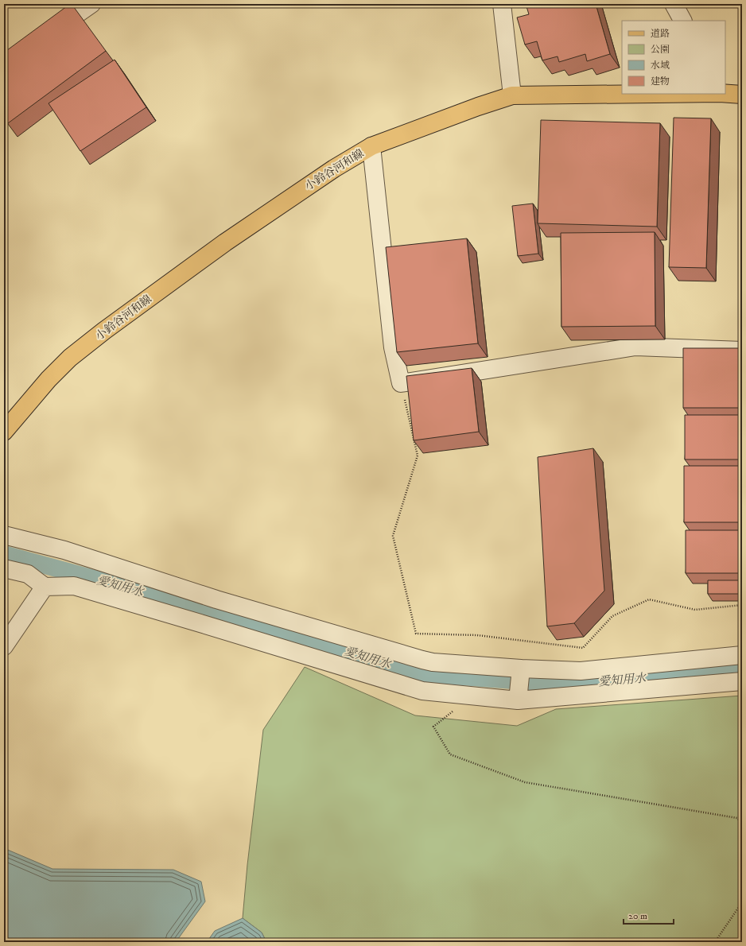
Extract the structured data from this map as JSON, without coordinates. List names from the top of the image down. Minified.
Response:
{"streets":{"main road":["小鈴谷河和線"]},"water":["愛知用水"],"legend":["道路","公園","水域","建物"],"scale_bar":"20 m"}
